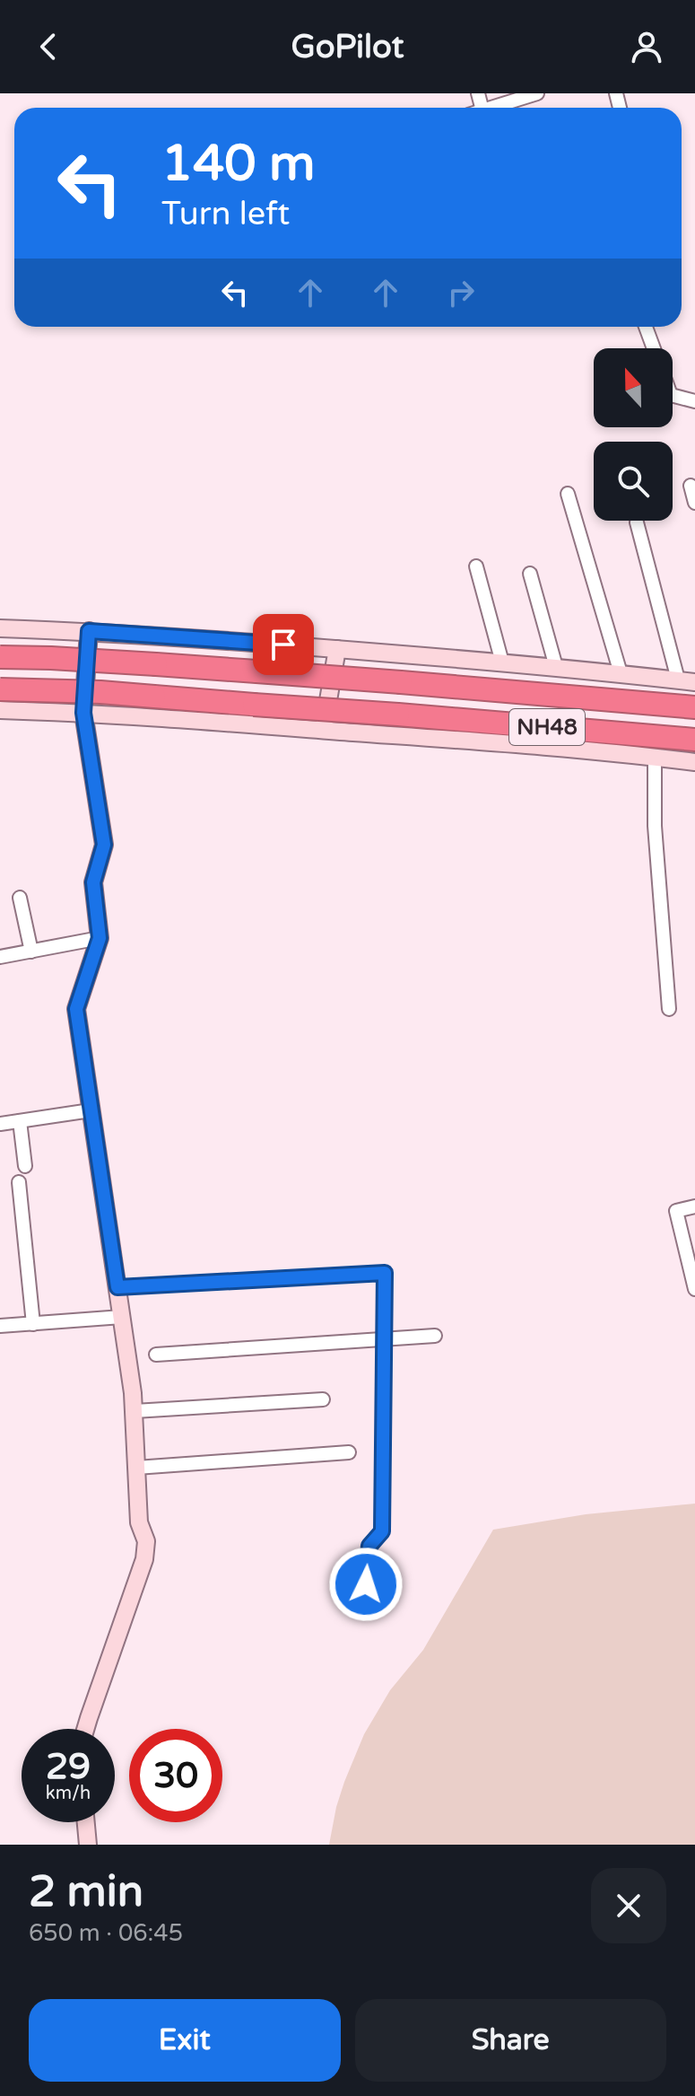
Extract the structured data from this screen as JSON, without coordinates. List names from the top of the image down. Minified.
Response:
{"streets":{"highway":["NH48"]},"north":"top","page":{"header":"GoPilot","turn":["140 m","Turn left"],"speed":"29 km/h","limit":"30","heading":["2 min","650 m · 06:45"],"buttons":["Exit","Share"]}}
